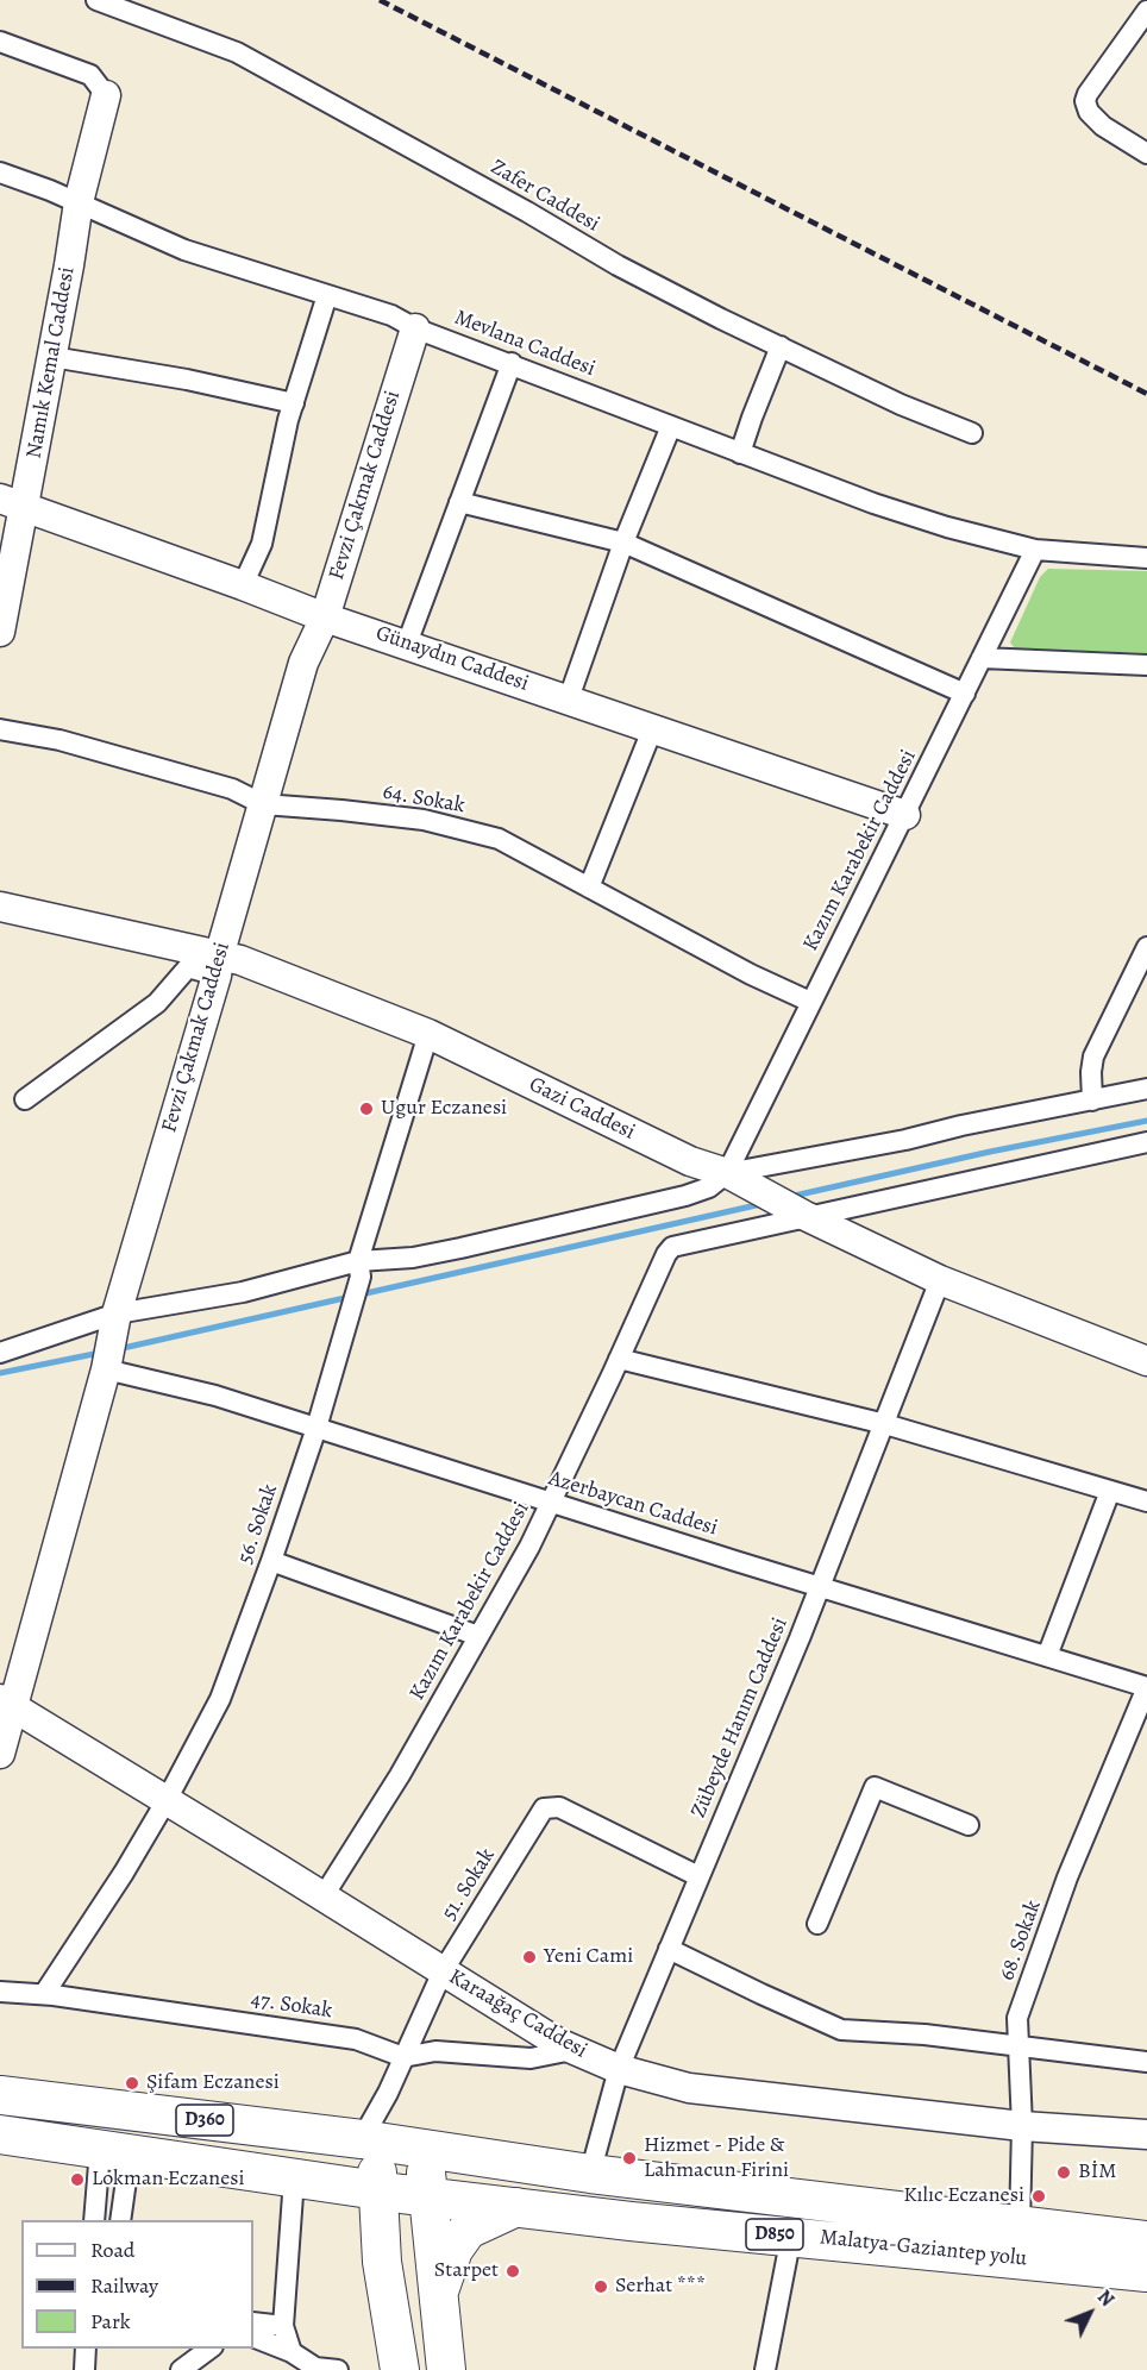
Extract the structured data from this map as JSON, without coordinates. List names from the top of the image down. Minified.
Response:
{"streets":{"highway":["D360","D850","Malatya-Gaziantep yolu"],"street":["Zafer Caddesi","Mevlana Caddesi","Namık Kemal Caddesi","Fevzi Çakmak Caddesi","Günaydın Caddesi","64. Sokak","Kazım Karabekir Caddesi","Gazi Caddesi","Azerbaycan Caddesi","56. Sokak","Zübeyde Hanım Caddesi","51. Sokak","68. Sokak","47. Sokak","Karaağaç Caddesi"]},"crossings":[["Mevlana Caddesi","Namık Kemal Caddesi"],["Mevlana Caddesi","Fevzi Çakmak Caddesi"],["Mevlana Caddesi","Kazım Karabekir Caddesi"],["Namık Kemal Caddesi","Günaydın Caddesi"],["Fevzi Çakmak Caddesi","Günaydın Caddesi"],["Fevzi Çakmak Caddesi","64. Sokak"],["Fevzi Çakmak Caddesi","Gazi Caddesi"],["Fevzi Çakmak Caddesi","Azerbaycan Caddesi"],["Fevzi Çakmak Caddesi","Karaağaç Caddesi"],["Günaydın Caddesi","Kazım Karabekir Caddesi"],["64. Sokak","Kazım Karabekir Caddesi"],["Kazım Karabekir Caddesi","Gazi Caddesi"],["Kazım Karabekir Caddesi","Azerbaycan Caddesi"],["Kazım Karabekir Caddesi","Karaağaç Caddesi"],["Gazi Caddesi","56. Sokak"],["Gazi Caddesi","Zübeyde Hanım Caddesi"],["Azerbaycan Caddesi","56. Sokak"],["Azerbaycan Caddesi","Zübeyde Hanım Caddesi"],["Azerbaycan Caddesi","68. Sokak"],["56. Sokak","47. Sokak"],["56. Sokak","Karaağaç Caddesi"],["Zübeyde Hanım Caddesi","51. Sokak"],["Zübeyde Hanım Caddesi","Karaağaç Caddesi"],["Zübeyde Hanım Caddesi","Malatya-Gaziantep yolu"],["51. Sokak","47. Sokak"],["51. Sokak","Karaağaç Caddesi"],["51. Sokak","D360"],["51. Sokak","Malatya-Gaziantep yolu"],["68. Sokak","Karaağaç Caddesi"],["68. Sokak","Malatya-Gaziantep yolu"],["47. Sokak","Karaağaç Caddesi"],["D360","Malatya-Gaziantep yolu"]],"places":["Ugur Eczanesi","Yeni Cami","Şifam Eczanesi","Hizmet - Pide & Lahmacun Firini","BİM","Lokman Eczanesi","Kılıc Eczanesi","Starpet","Serhat ***"],"legend":["Road","Railway","Park"],"north":"top right"}
